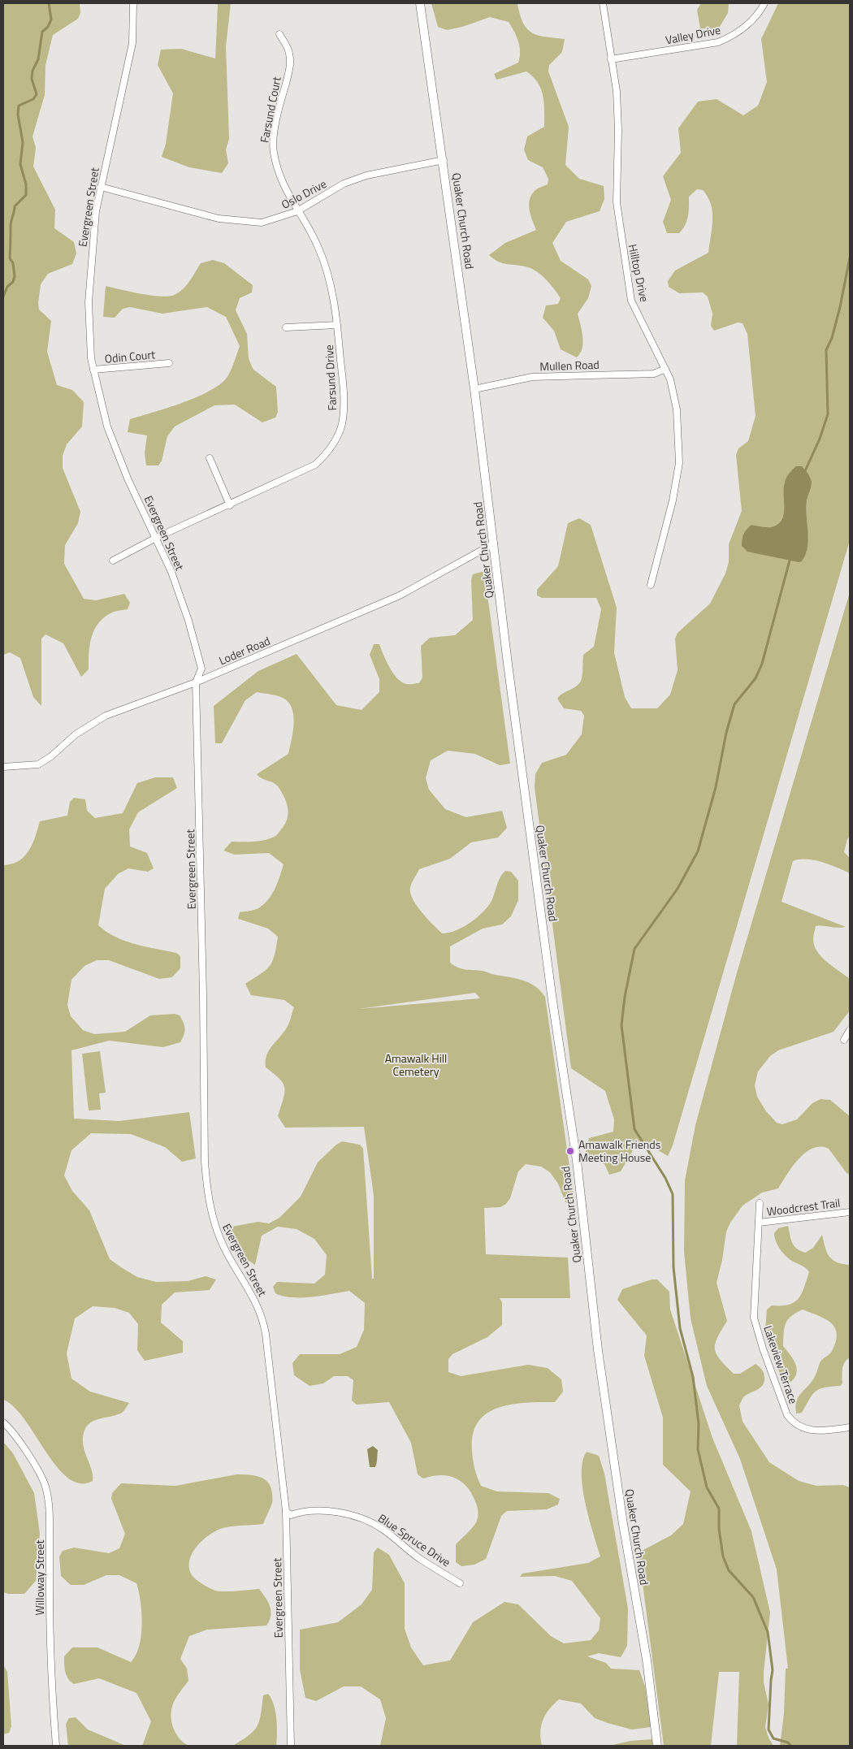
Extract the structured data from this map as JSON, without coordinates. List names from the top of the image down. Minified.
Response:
{"streets":{"street":["Valley Drive","Farsund Court","Oslo Drive","Evergreen Street","Quaker Church Road","Hilltop Drive","Odin Court","Mullen Road","Farsund Drive","Loder Road","Woodcrest Trail","Lakeview Terrace","Blue Spruce Drive","Willoway Street"]},"crossings":[["Valley Drive","Hilltop Drive"],["Farsund Court","Oslo Drive"],["Farsund Court","Farsund Drive"],["Oslo Drive","Evergreen Street"],["Oslo Drive","Quaker Church Road"],["Oslo Drive","Farsund Drive"],["Evergreen Street","Odin Court"],["Evergreen Street","Farsund Drive"],["Evergreen Street","Loder Road"],["Evergreen Street","Blue Spruce Drive"],["Quaker Church Road","Mullen Road"],["Quaker Church Road","Loder Road"],["Hilltop Drive","Mullen Road"],["Woodcrest Trail","Lakeview Terrace"]],"parks":["Amawalk Hill Cemetery"],"places":["Amawalk Friends Meeting House"]}
